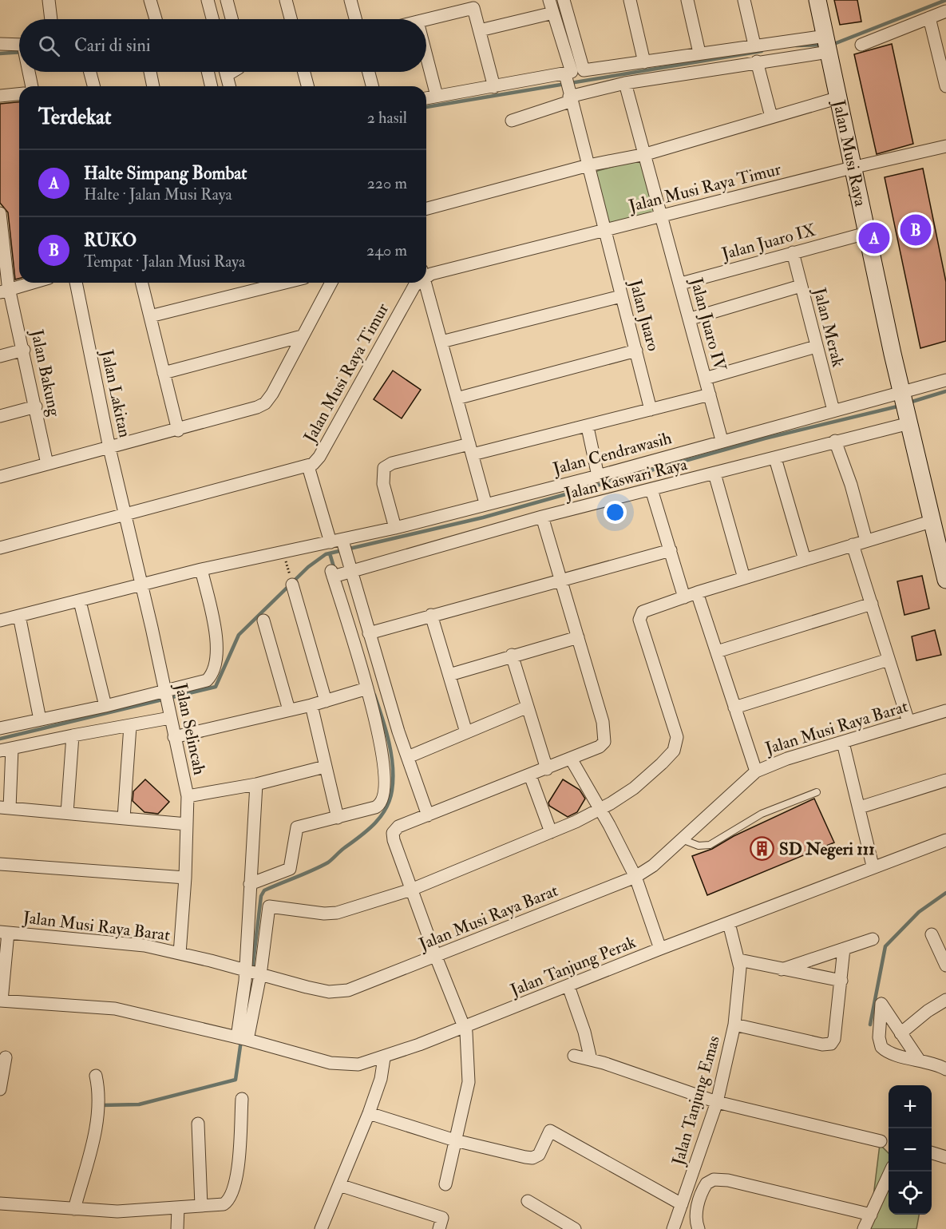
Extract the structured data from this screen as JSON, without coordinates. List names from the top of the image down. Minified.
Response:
{"streets":{"street":["Jalan Musi Raya","Jalan Musi Raya Timur","Jalan Juaro IX","Jalan Juaro","Jalan Juaro IV","Jalan Merak","Jalan Bakung","Jalan Lakitan","Jalan Cendrawasih","Jalan Kaswari Raya","Jalan Musi Raya Barat","Jalan Selincah","Jalan Tanjung Perak","Jalan Tanjung Emas"]},"crossings":[["Jalan Musi Raya","Jalan Musi Raya Timur"],["Jalan Musi Raya","Jalan Juaro IX"],["Jalan Musi Raya","Jalan Cendrawasih"],["Jalan Musi Raya","Jalan Kaswari Raya"],["Jalan Musi Raya Timur","Jalan Juaro"],["Jalan Musi Raya Timur","Jalan Juaro IV"],["Jalan Musi Raya Timur","Jalan Lakitan"],["Jalan Musi Raya Timur","Jalan Selincah"],["Jalan Juaro IX","Jalan Juaro IV"],["Jalan Juaro IX","Jalan Merak"],["Jalan Juaro IV","Jalan Cendrawasih"],["Jalan Merak","Jalan Cendrawasih"],["Jalan Lakitan","Jalan Selincah"],["Jalan Cendrawasih","Jalan Selincah"],["Jalan Musi Raya Barat","Jalan Selincah"],["Jalan Tanjung Perak","Jalan Tanjung Emas"]],"places":{"building":["SD Negeri 111"]},"page":{"search":"Cari di sini","heading":["Terdekat","2 hasil"],"list":[{"mark":"A","name":"Halte Simpang Bombat","note":"Halte · Jalan Musi Raya","value":"220 m"},{"mark":"B","name":"RUKO","note":"Tempat · Jalan Musi Raya","value":"240 m"}],"pins":["B","A"],"map_buttons":["+","−"]}}
